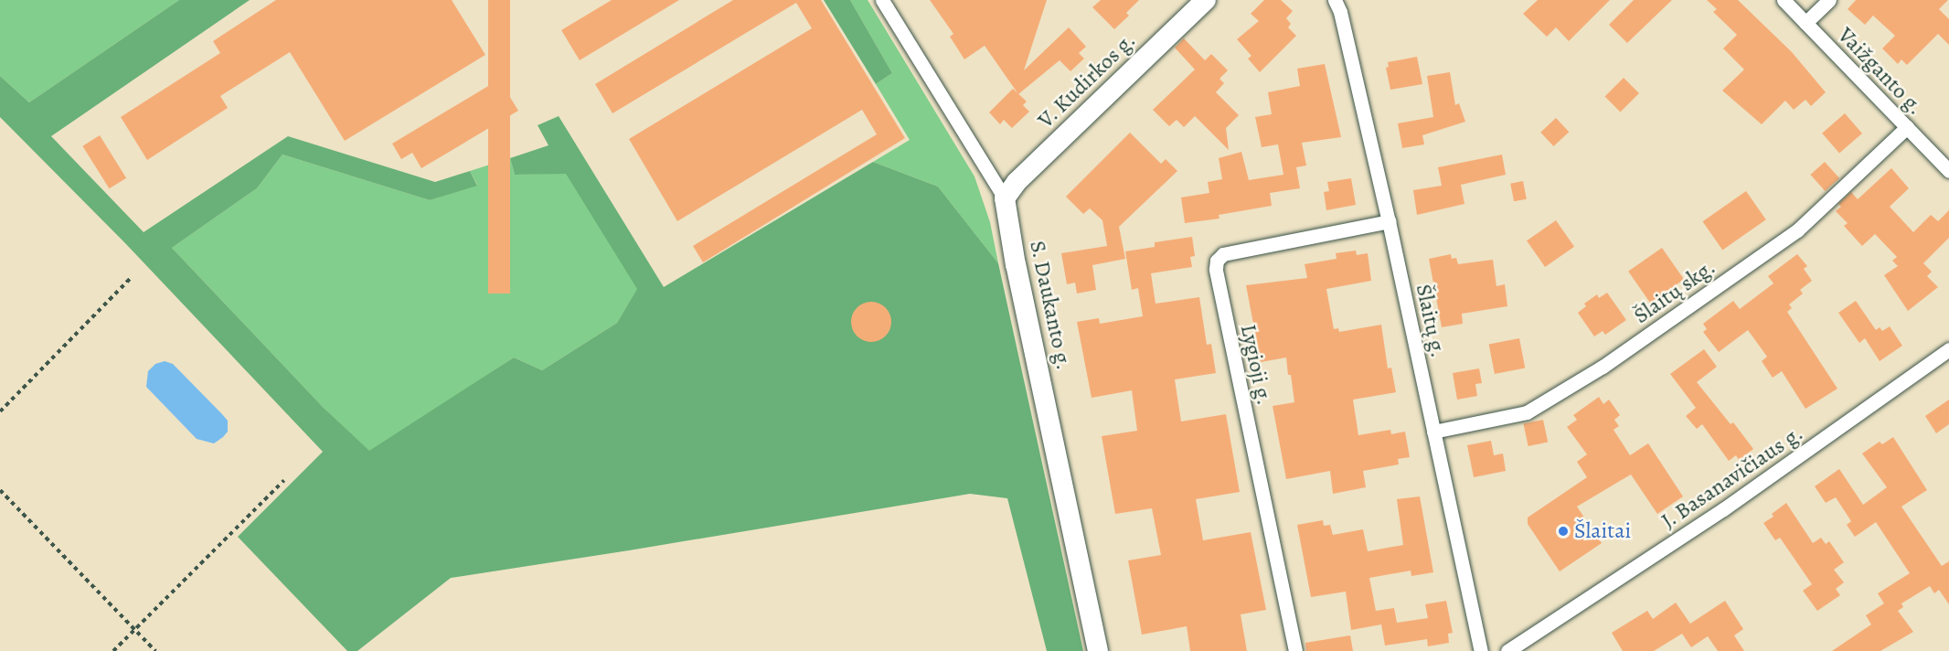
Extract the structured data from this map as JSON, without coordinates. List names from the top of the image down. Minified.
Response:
{"streets":{"street":["Vaižganto g.","V. Kudirkos g.","Šlaitų skg.","S. Daukanto g.","Šlaitų g.","Lygioji g.","J. Basanavičiaus g."]},"crossings":[["Vaižganto g.","Šlaitų skg."],["V. Kudirkos g.","S. Daukanto g."],["Šlaitų skg.","Šlaitų g."],["Šlaitų g.","Lygioji g."]],"places":["Šlaitai"]}
